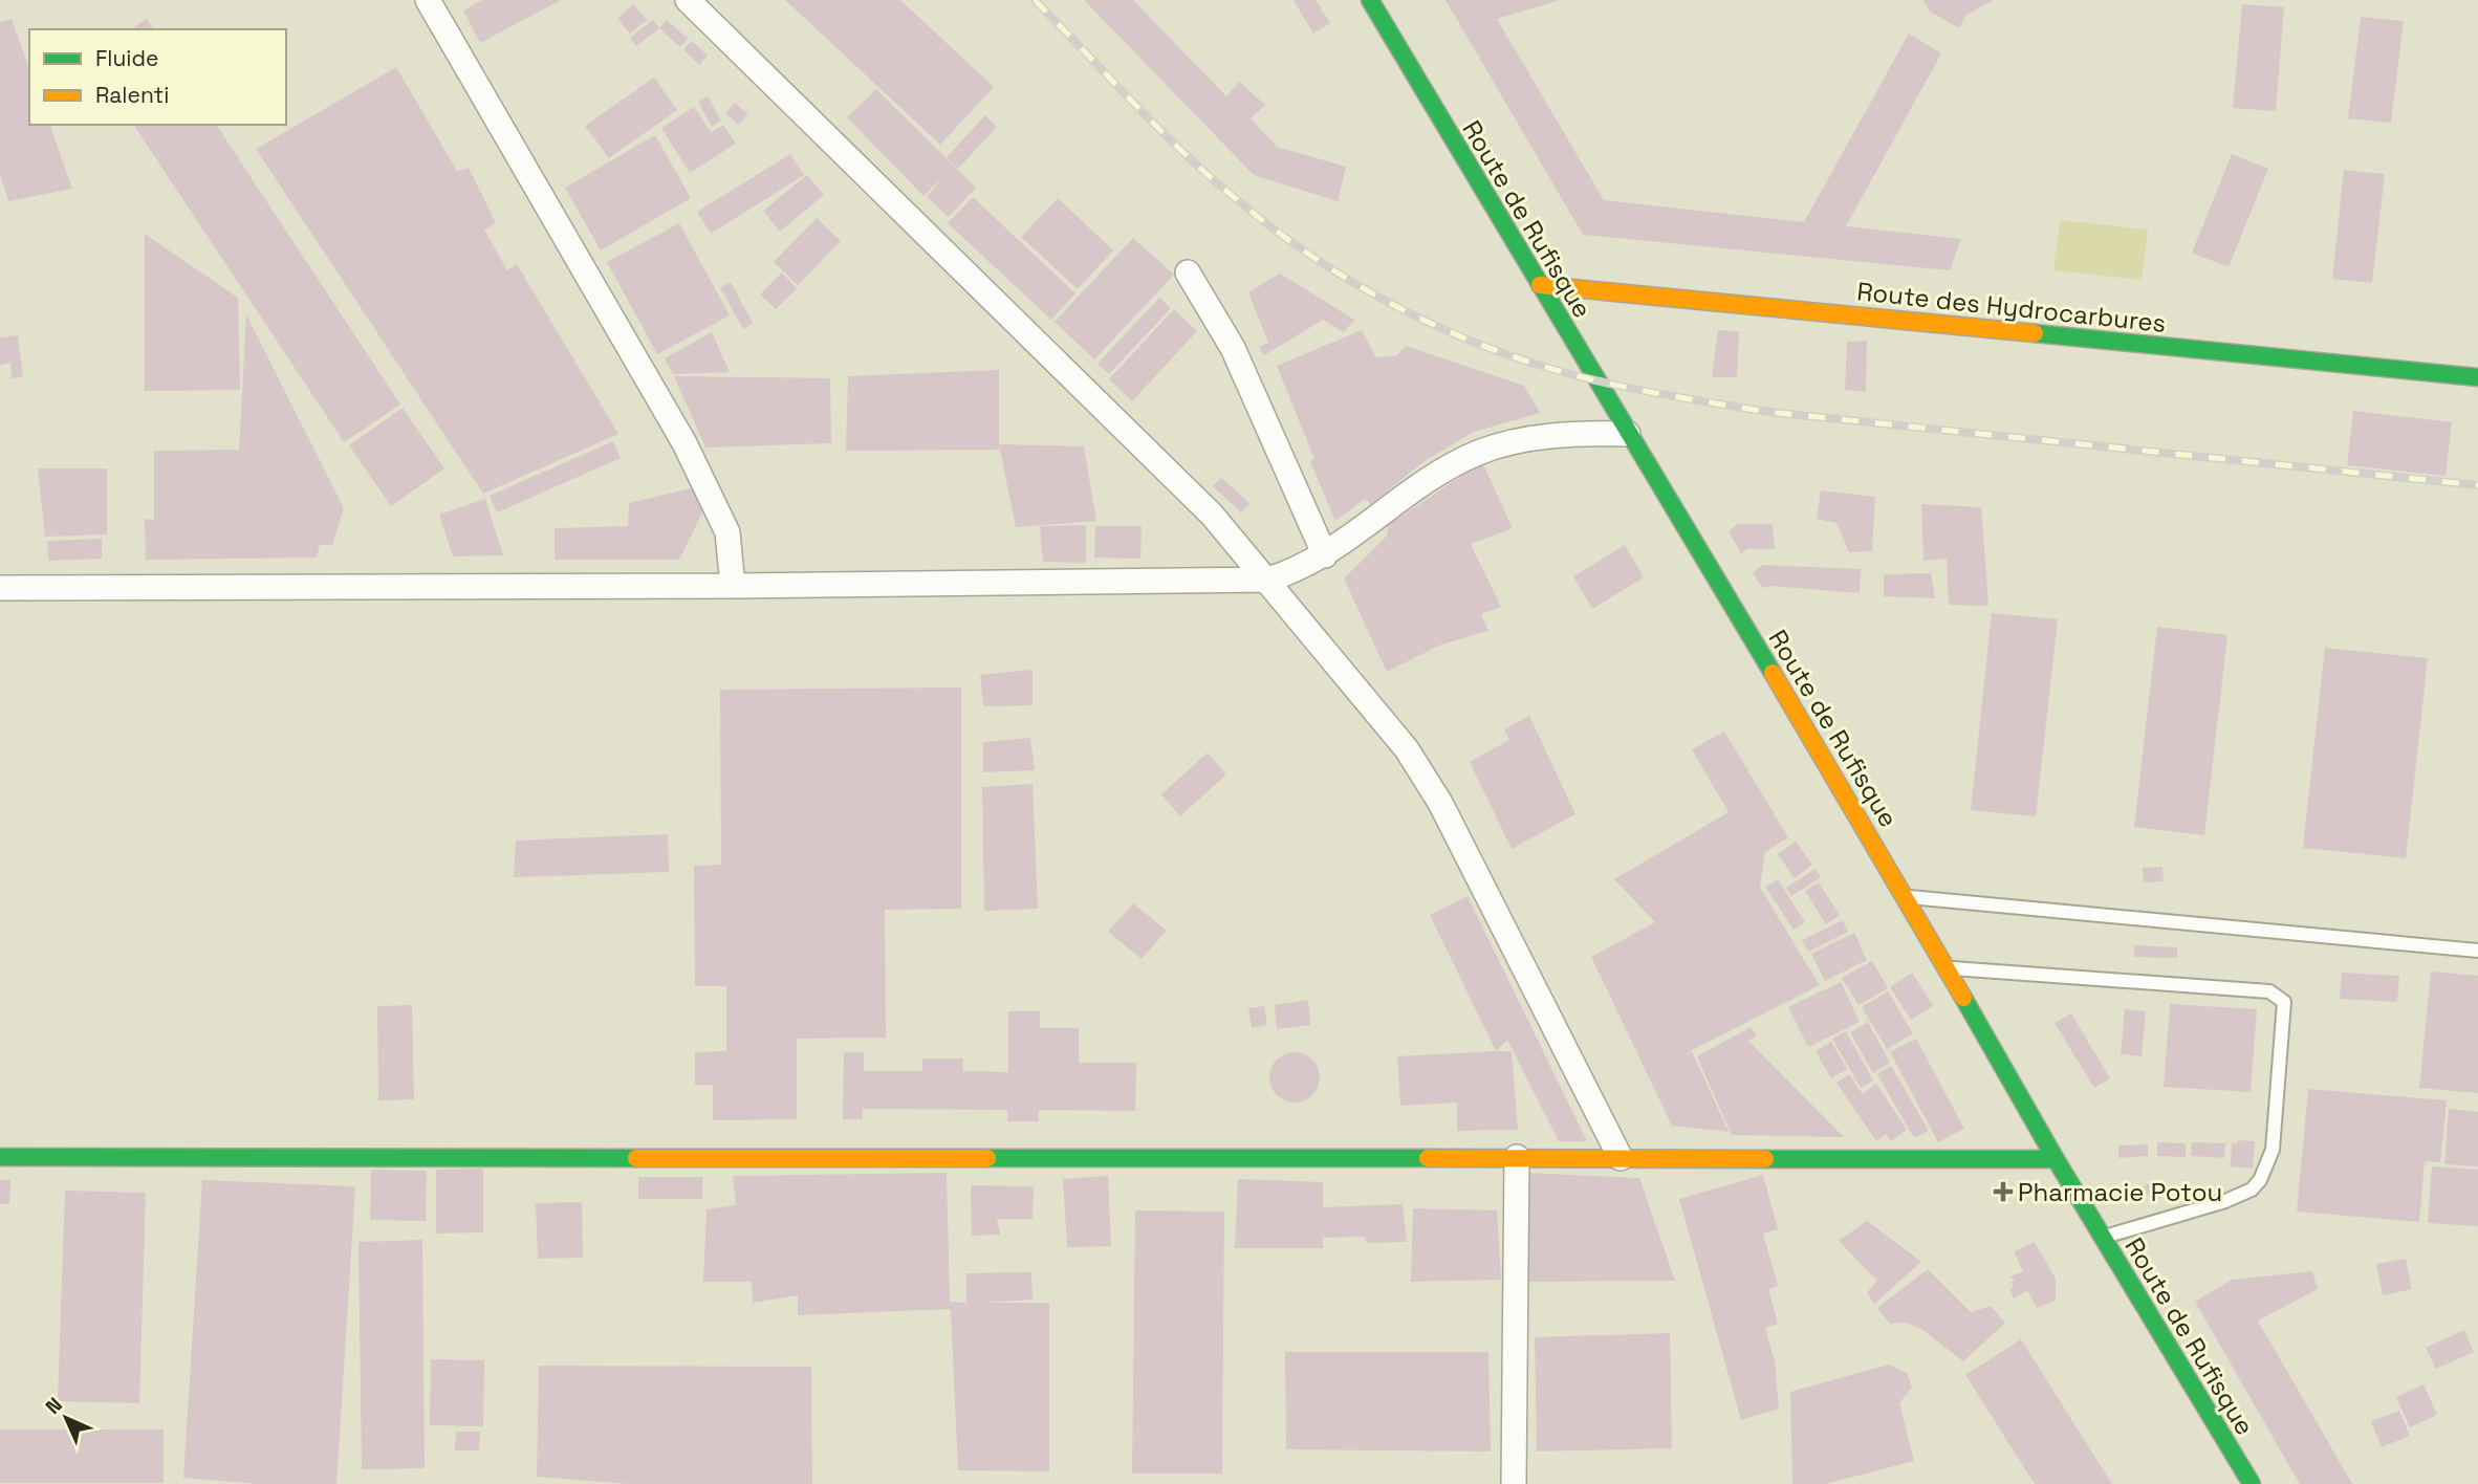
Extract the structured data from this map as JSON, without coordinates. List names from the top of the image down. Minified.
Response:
{"streets":{"street":["Route de Rufisque","Route des Hydrocarbures"]},"crossings":[["Route de Rufisque","Route des Hydrocarbures"]],"places":{"health":["Pharmacie Potou"]},"legend":["Fluide","Ralenti"],"north":"top left"}
